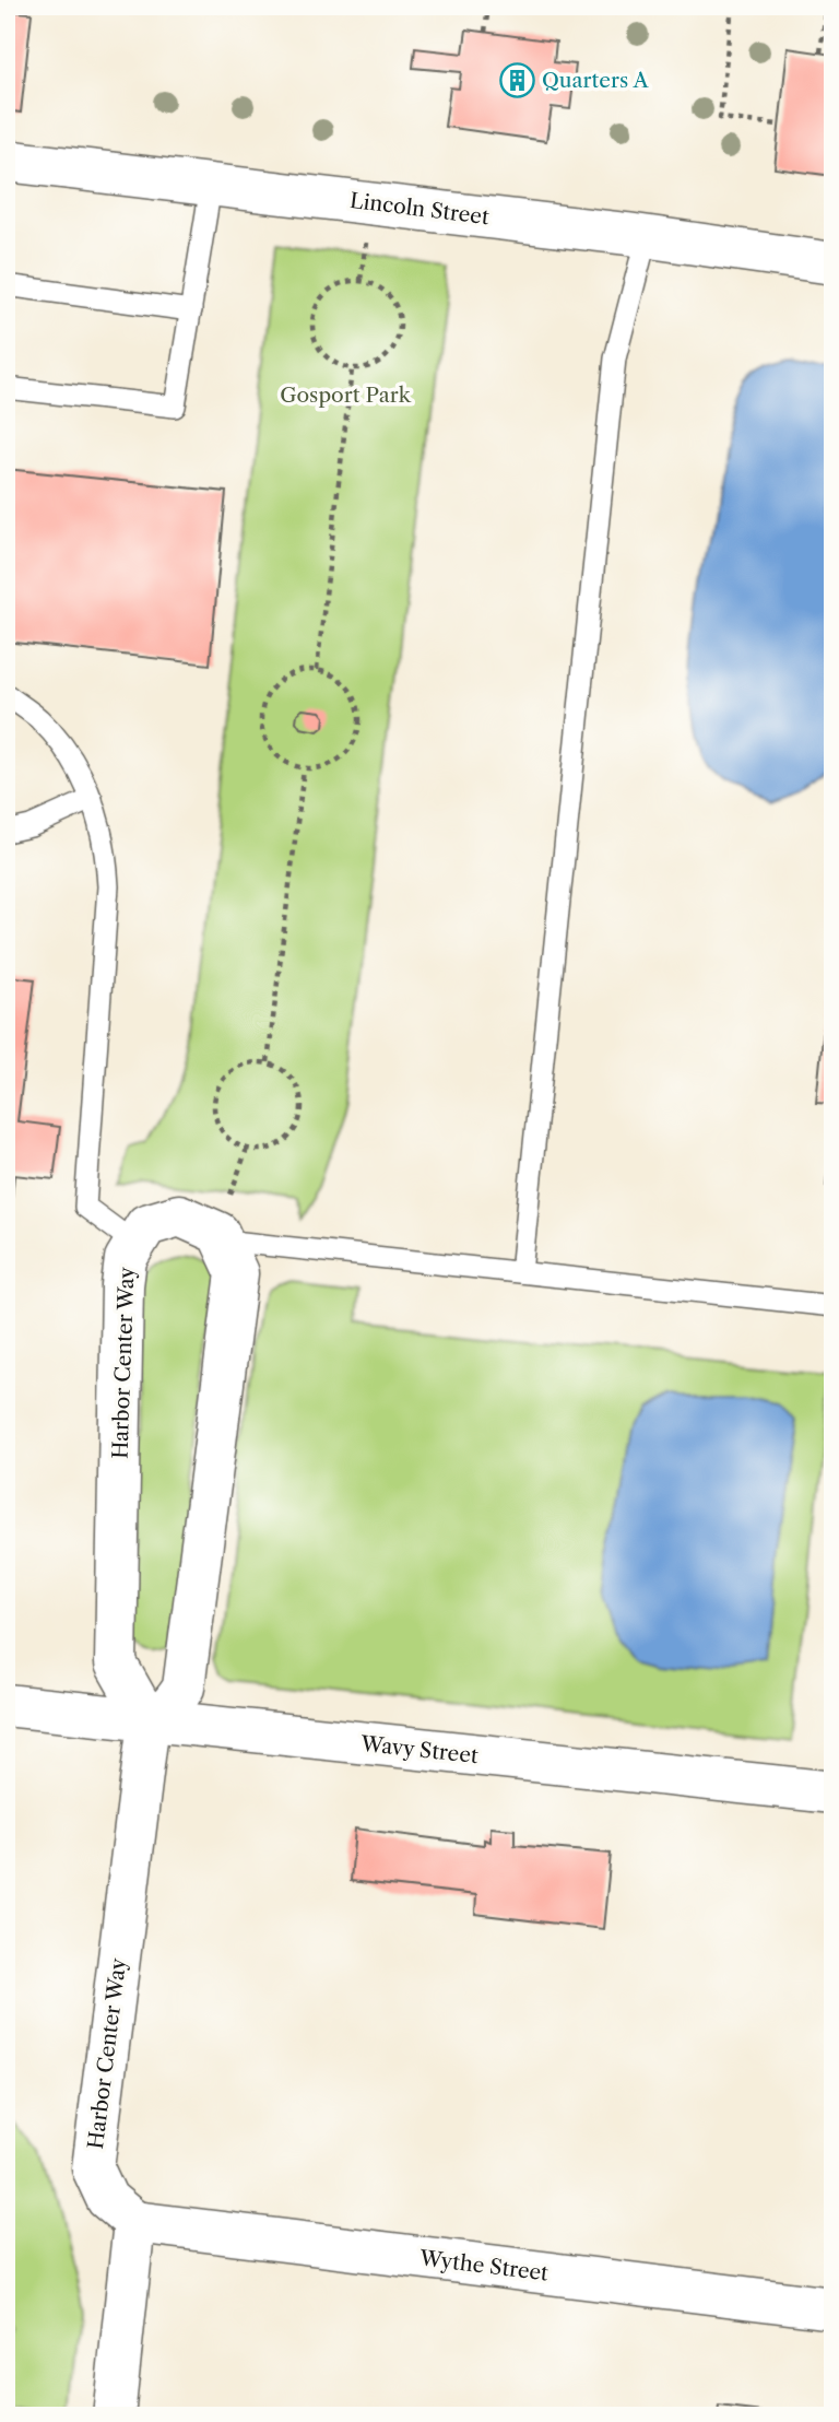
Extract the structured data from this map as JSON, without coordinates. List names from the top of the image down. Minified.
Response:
{"streets":{"street":["Lincoln Street","Harbor Center Way","Wavy Street","Wythe Street"]},"crossings":[["Harbor Center Way","Wavy Street"],["Harbor Center Way","Wythe Street"]],"parks":["Gosport Park"],"places":{"building":["Quarters A"]}}
